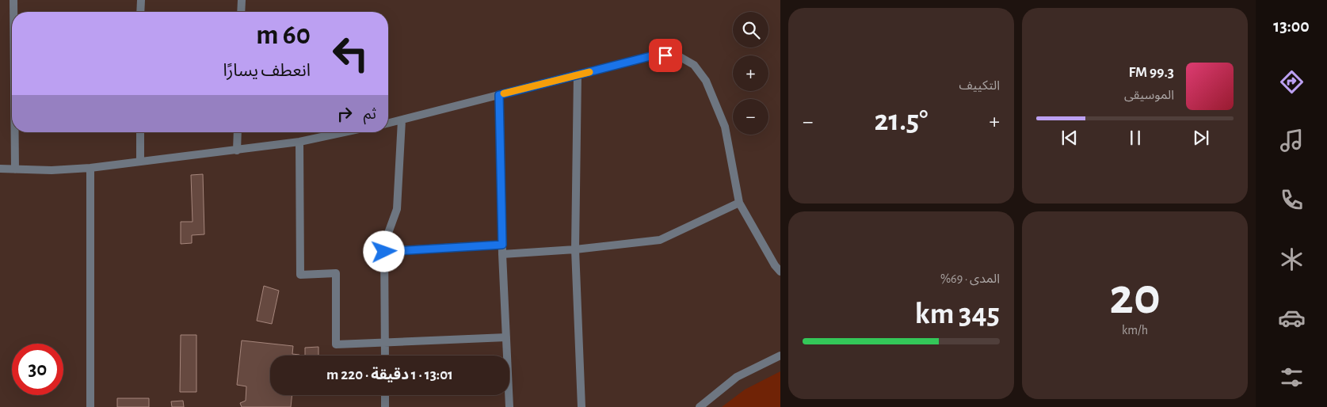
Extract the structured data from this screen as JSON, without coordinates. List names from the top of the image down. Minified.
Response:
{"page":{"tabs":"13:00","tile":["التكييف",["20","km/h"],["المدى · 69%","345 km"]],"map_buttons":["+","−"],"turn":["60 m","انعطف يسارًا"],"song":["99.3 FM","الموسيقى"],"then":"ثم","heat":["−","21.5°","+"],"limit":"30","trip":"13:01 · 1 دقيقة · 220 m"}}
